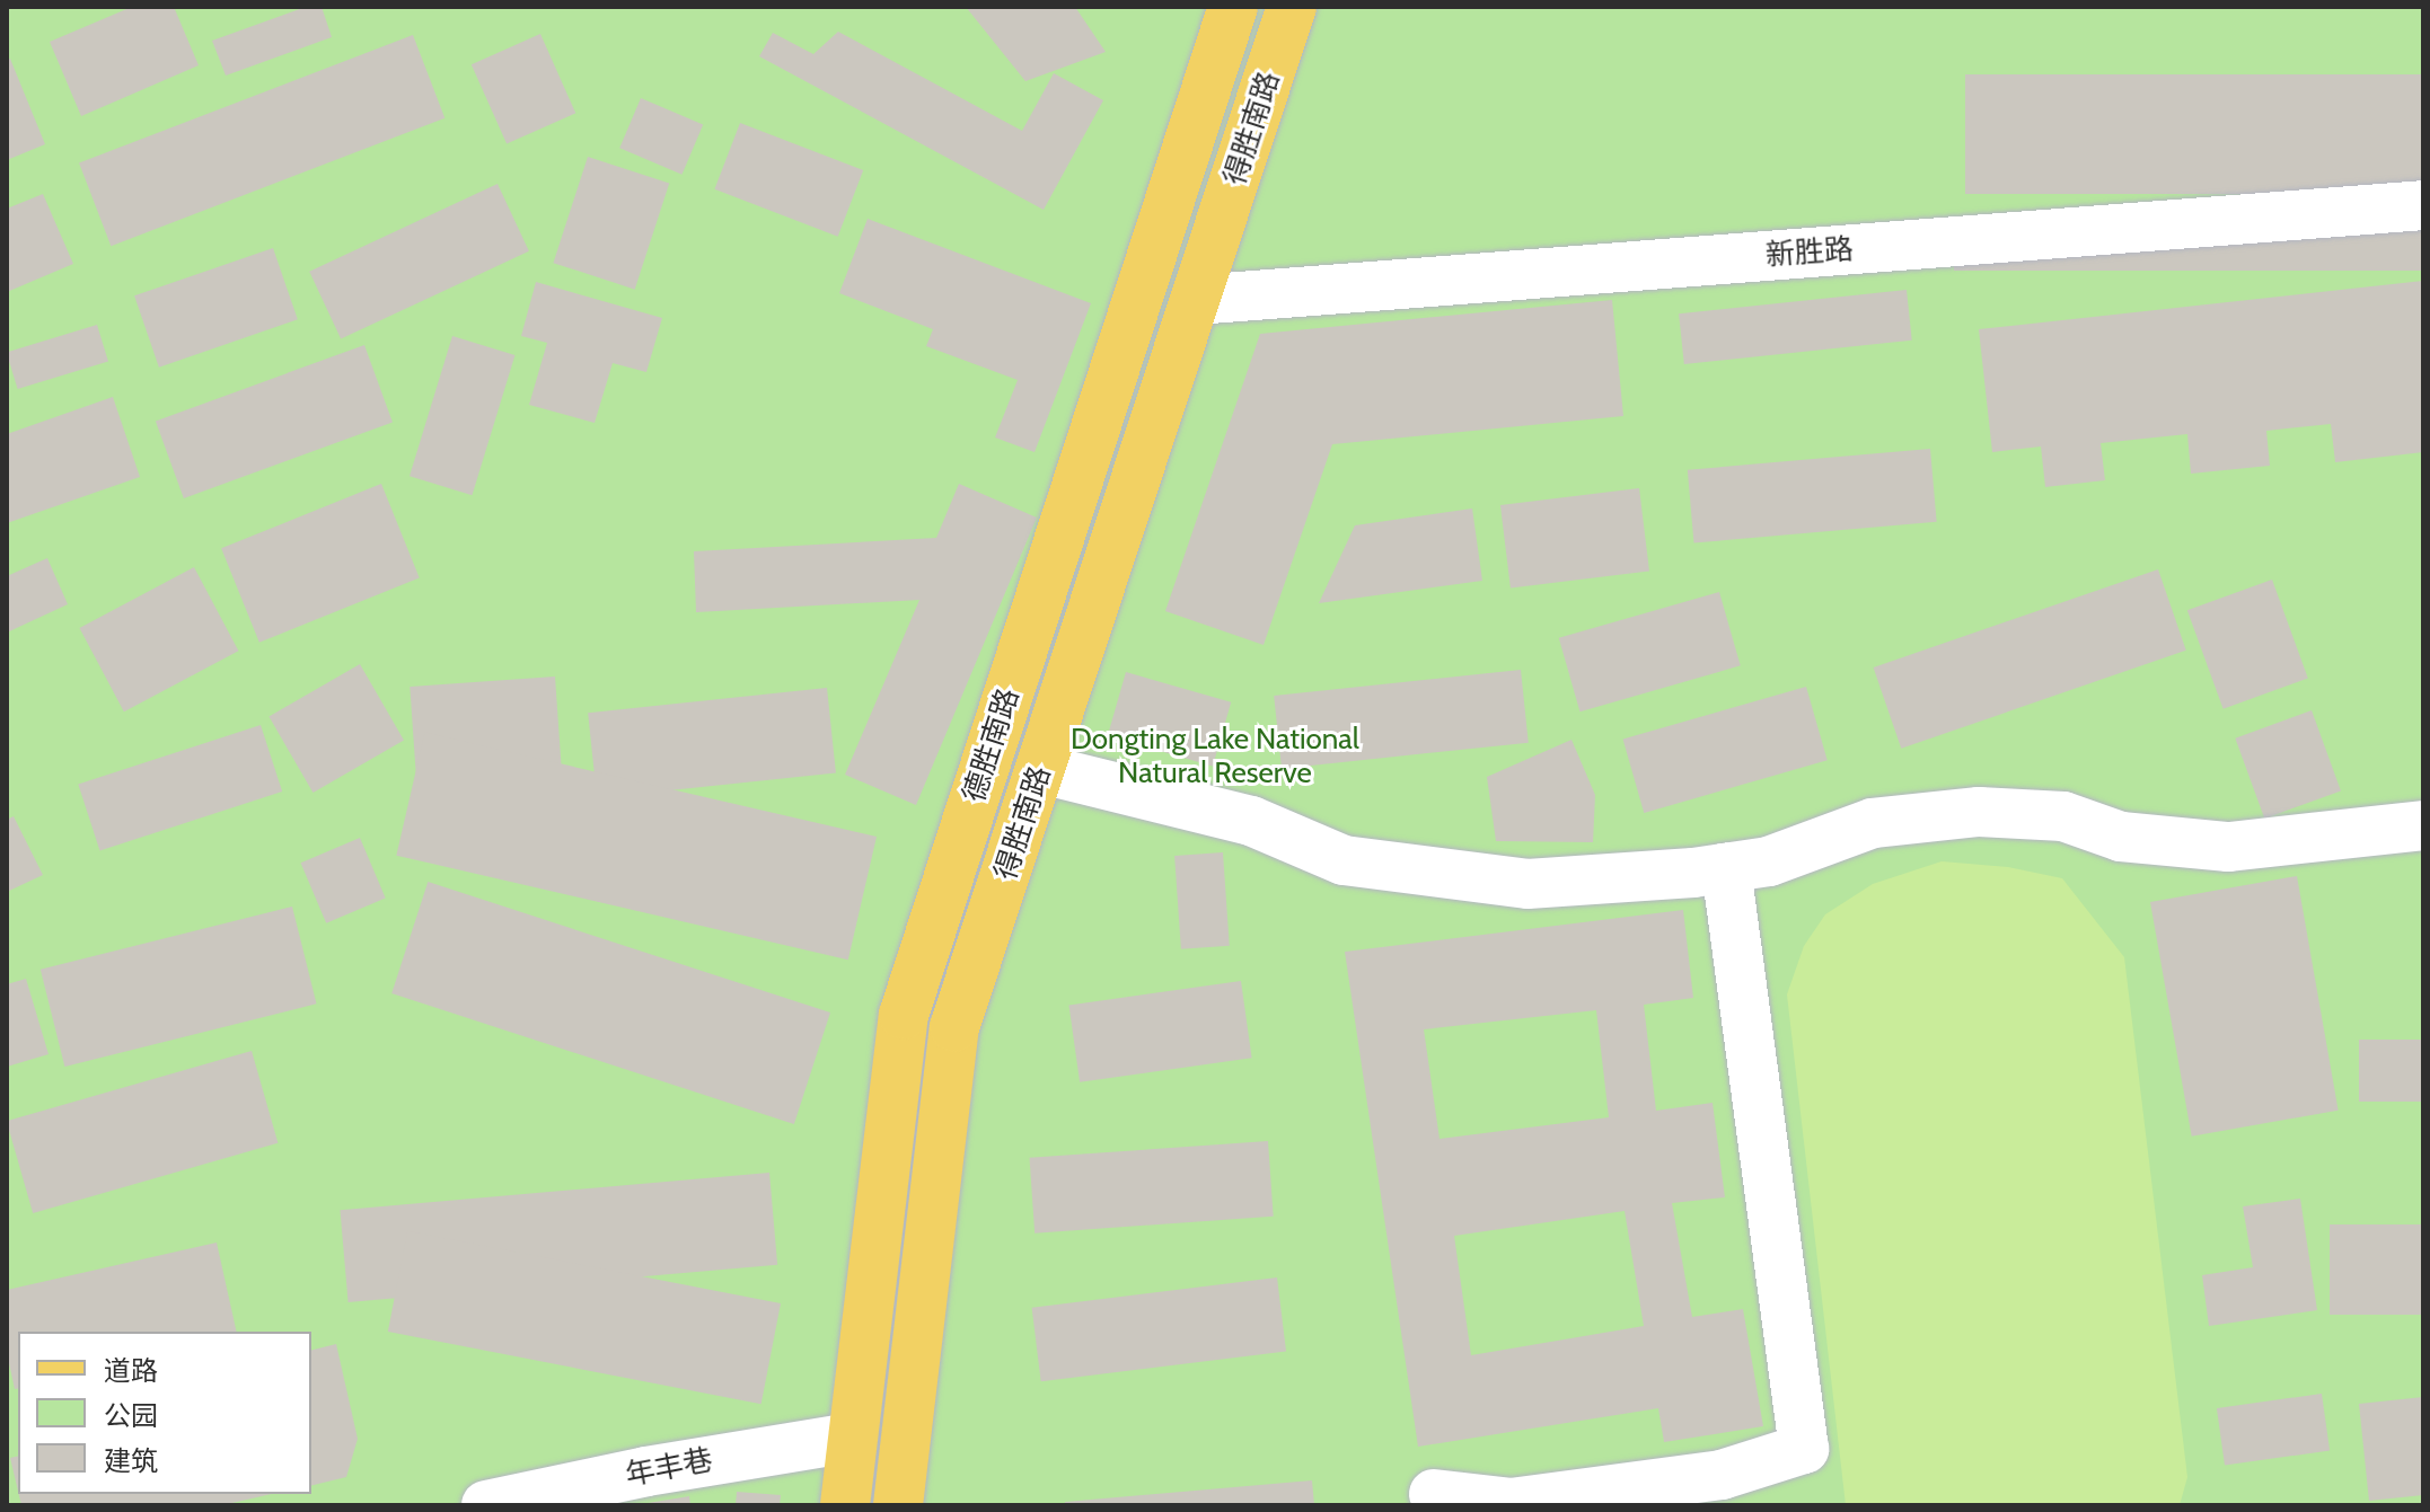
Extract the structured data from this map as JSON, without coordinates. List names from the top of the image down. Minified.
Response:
{"streets":{"main road":["得胜南路","德胜南路"],"street":["新胜路","年丰巷"]},"crossings":[["得胜南路","新胜路"],["德胜南路","年丰巷"]],"parks":["Dongting Lake National Natural Reserve"],"legend":["道路","公园","建筑"]}
